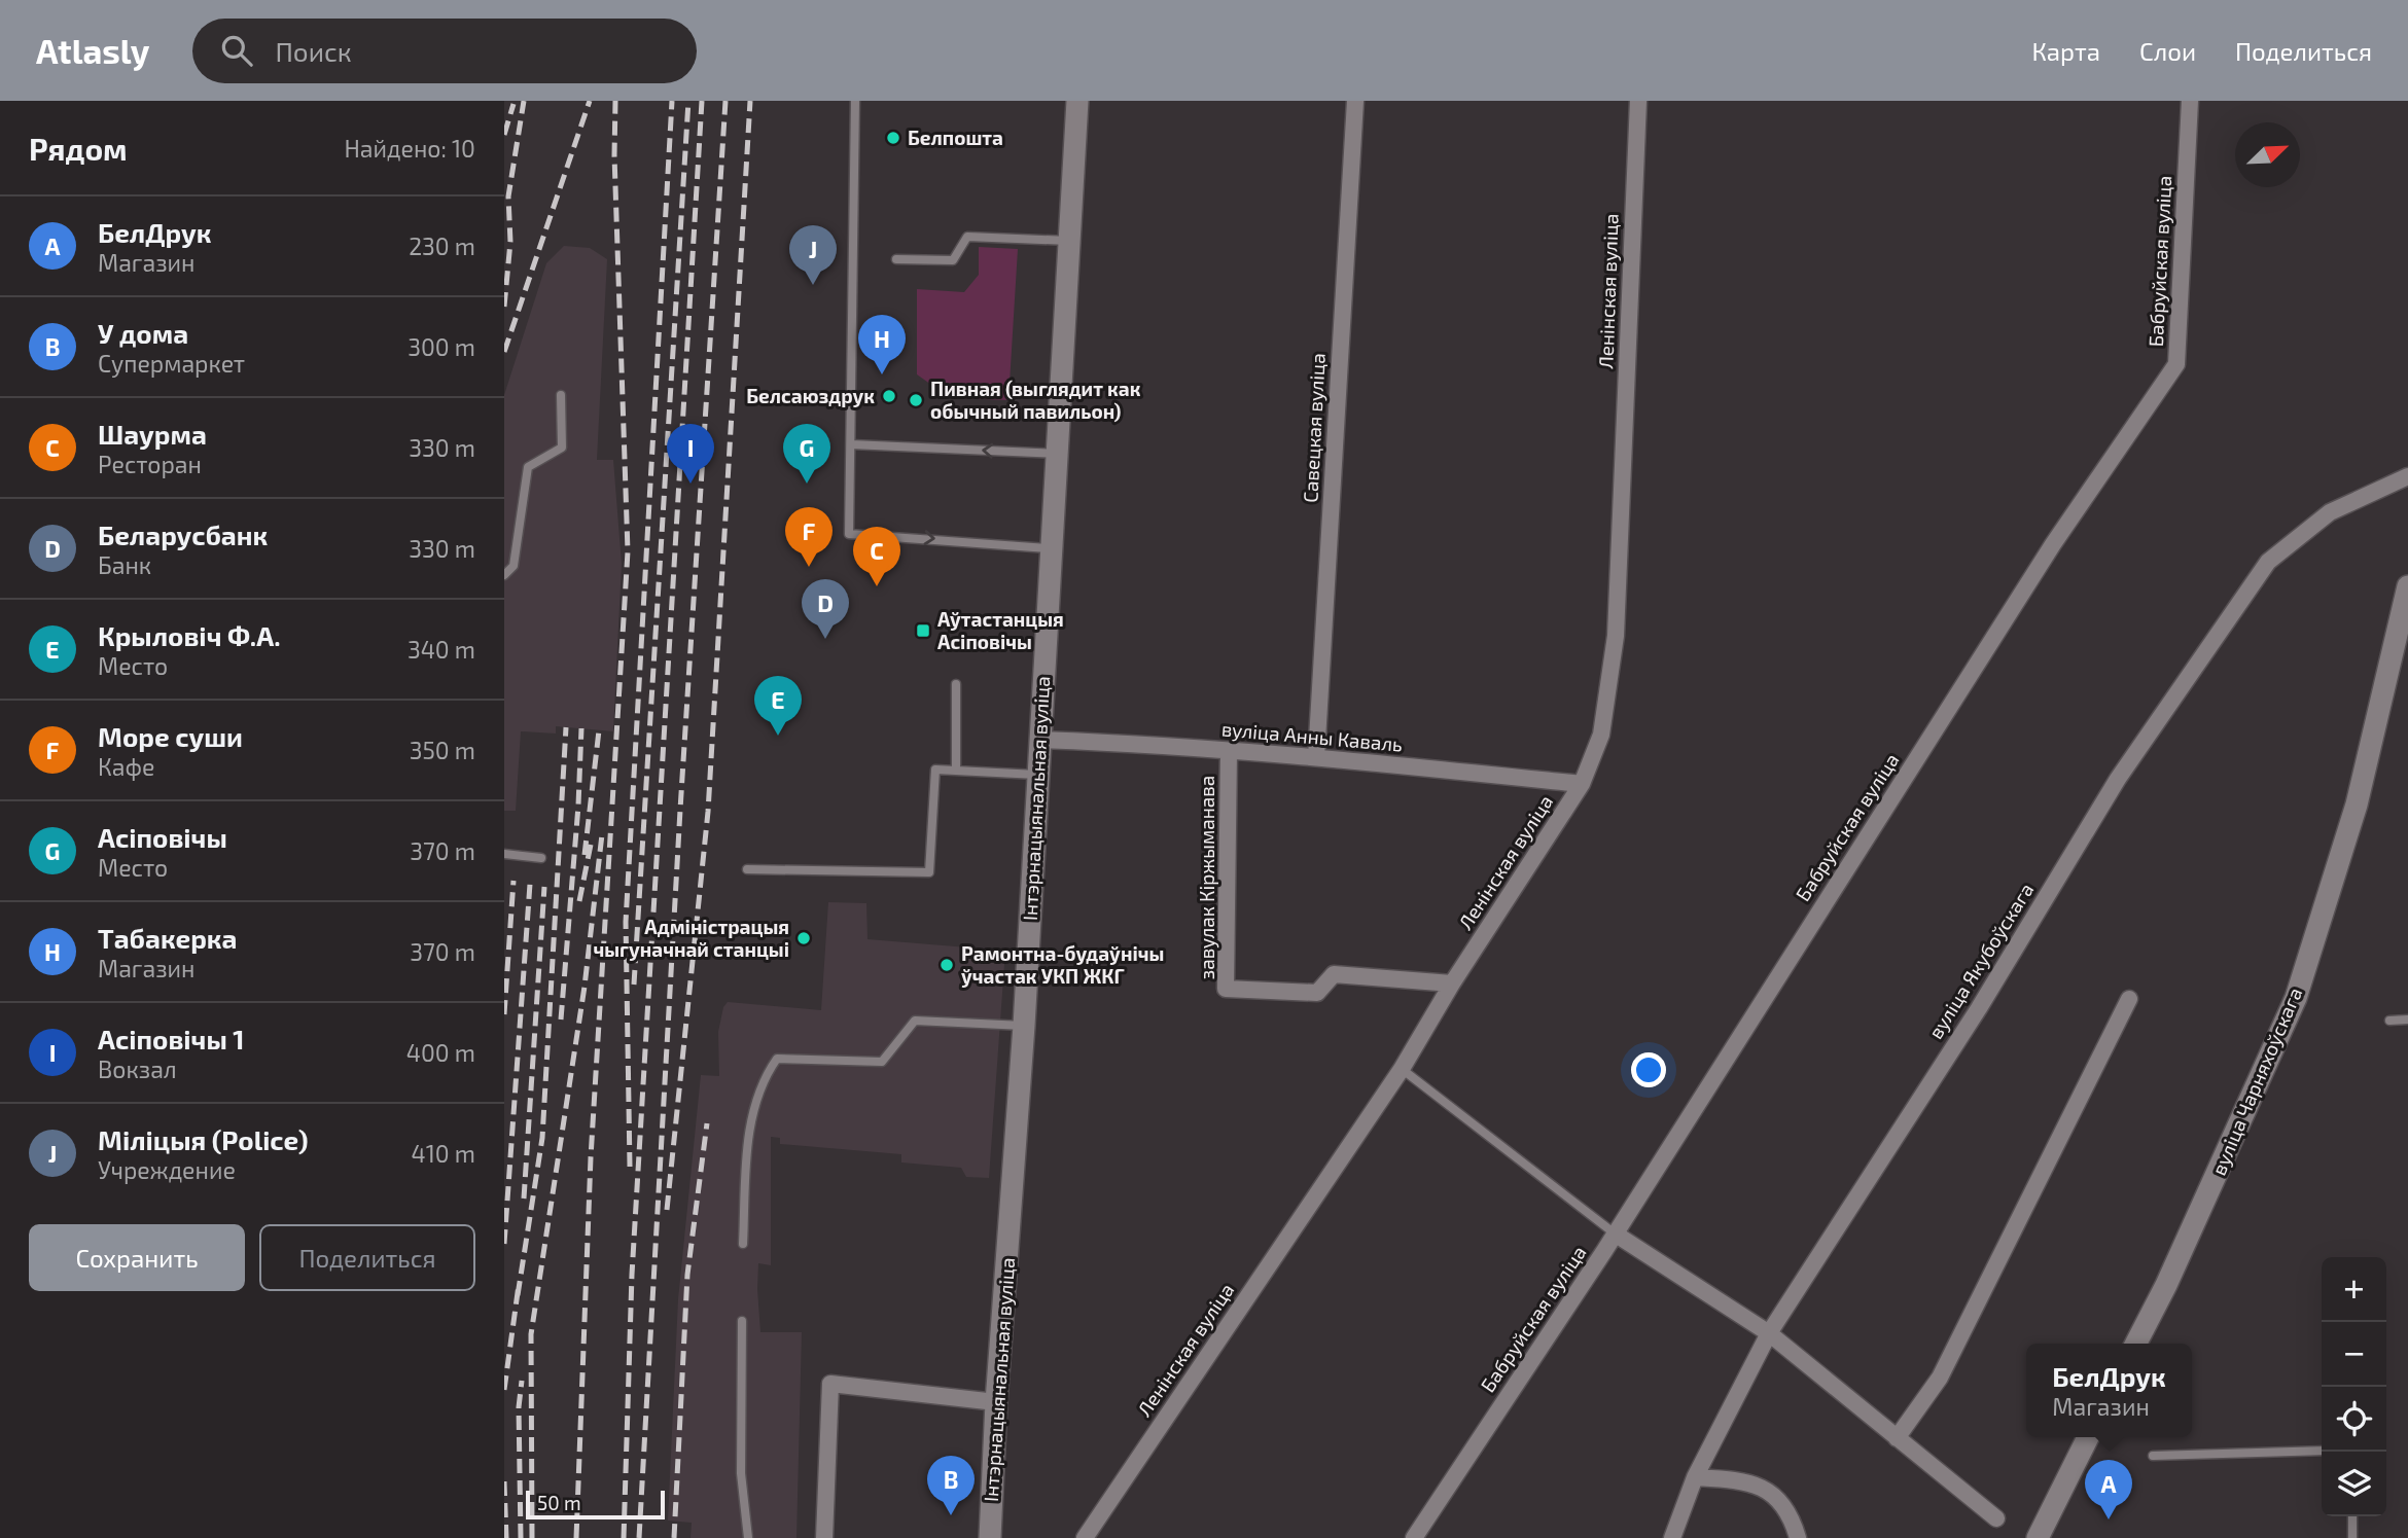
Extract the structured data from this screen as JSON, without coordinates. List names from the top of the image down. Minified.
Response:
{"streets":{"street":["Бабруйская вуліца","Ленінская вуліца","Савецкая вуліца","вуліца Анны Каваль","Інтэрнацыянальная вуліца","завулак Кіржыманава","вуліца Якубоўскага","вуліца Чарняхоўскага"]},"crossings":[["Ленінская вуліца","вуліца Анны Каваль"],["Ленінская вуліца","завулак Кіржыманава"],["Савецкая вуліца","вуліца Анны Каваль"],["вуліца Анны Каваль","Інтэрнацыянальная вуліца"],["вуліца Анны Каваль","завулак Кіржыманава"]],"places":{"other":["Белпошта","Белсаюздрук","Пивная (выглядит как обычный павильон)","Адміністрацыя чыгуначнай станцыі","Рамонтна-будаўнічы ўчастак УКП ЖКГ"],"transit":["Аўтастанцыя Асіповічы"]},"scale_bar":"50 m","north":"top right","page":{"header":"Atlasly","search":"Поиск","nav":["Карта","Слои","Поделиться"],"heading":["Рядом","Найдено: 10"],"list":[{"mark":"A","name":"БелДрук","note":"Магазин","value":"230 m"},{"mark":"B","name":"У дома","note":"Супермаркет","value":"300 m"},{"mark":"C","name":"Шаурма","note":"Ресторан","value":"330 m"},{"mark":"D","name":"Беларусбанк","note":"Банк","value":"330 m"},{"mark":"E","name":"Крыловіч Ф.А.","note":"Место","value":"340 m"},{"mark":"F","name":"Море суши","note":"Кафе","value":"350 m"},{"mark":"G","name":"Асіповічы","note":"Место","value":"370 m"},{"mark":"H","name":"Табакерка","note":"Магазин","value":"370 m"},{"mark":"I","name":"Асіповічы 1","note":"Вокзал","value":"400 m"},{"mark":"J","name":"Міліцыя (Police)","note":"Учреждение","value":"410 m"}],"pins":["J","H","G","I","F","C","D","E","B","A"],"buttons":["Сохранить","Поделиться"],"map_buttons":["+","−"],"popup":["БелДрук","Магазин"],"scale":"50 m"}}
